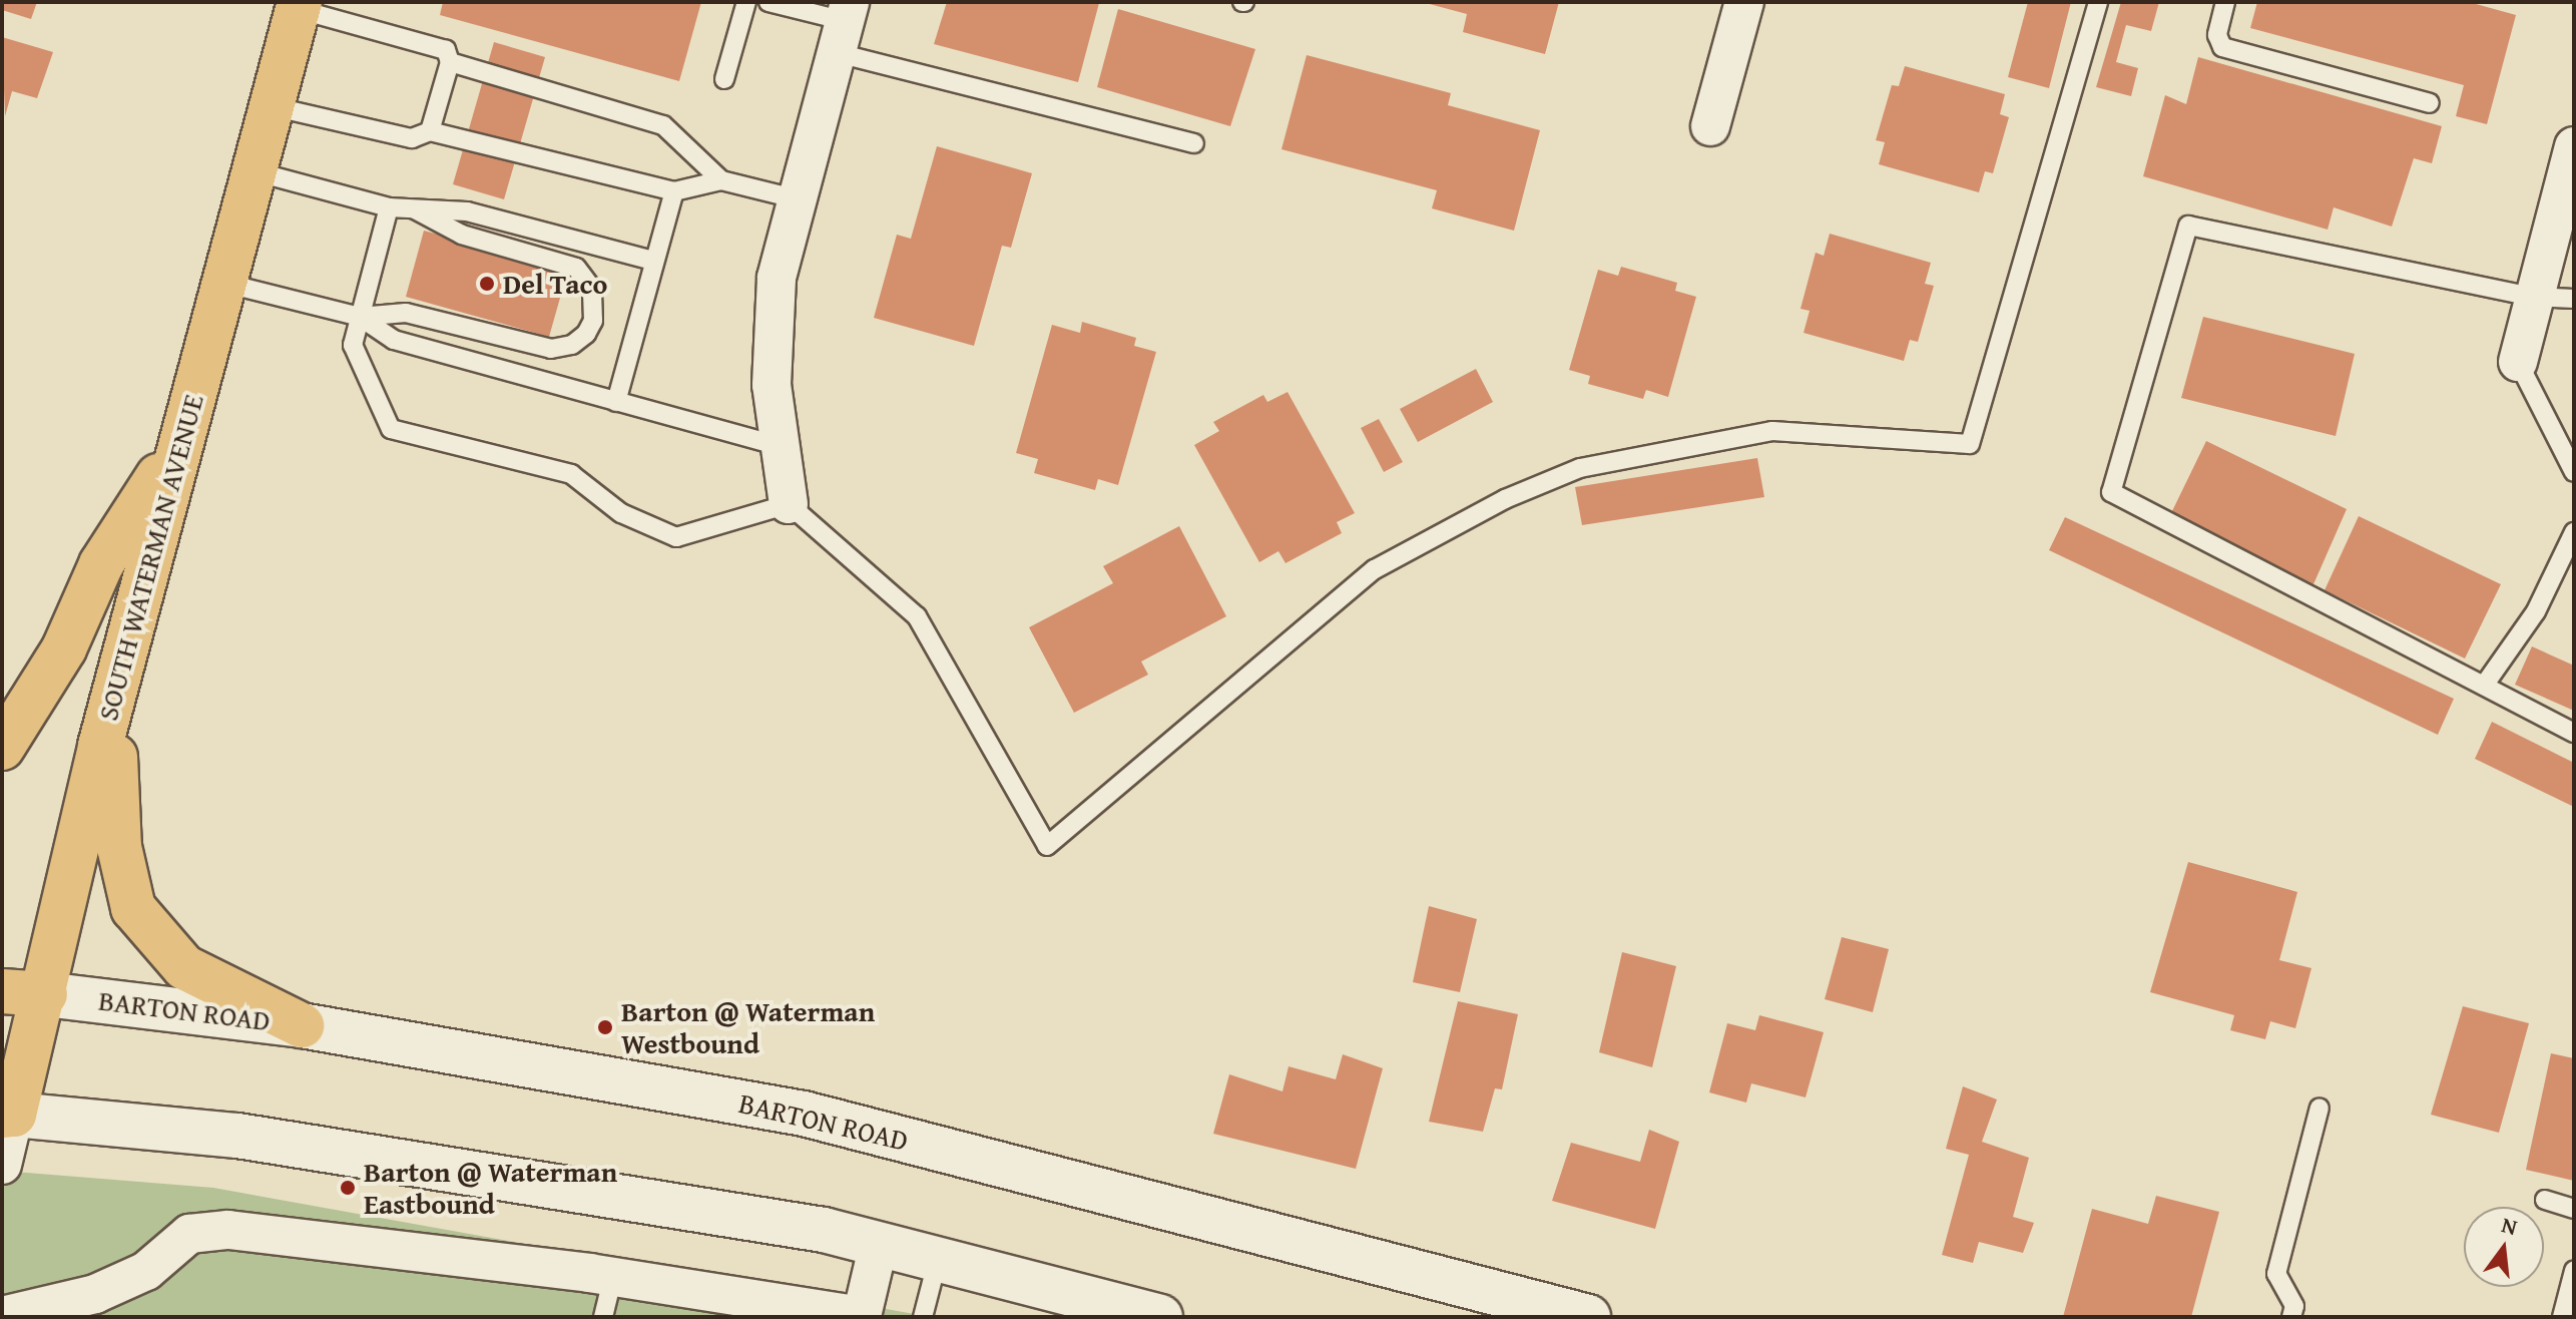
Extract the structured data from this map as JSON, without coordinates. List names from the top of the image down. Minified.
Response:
{"streets":{"main road":["SOUTH WATERMAN AVENUE","BARTON ROAD"]},"crossings":[["SOUTH WATERMAN AVENUE","BARTON ROAD"]],"places":["Del Taco","Barton @ Waterman Westbound","Barton @ Waterman Eastbound"],"north":"top"}
